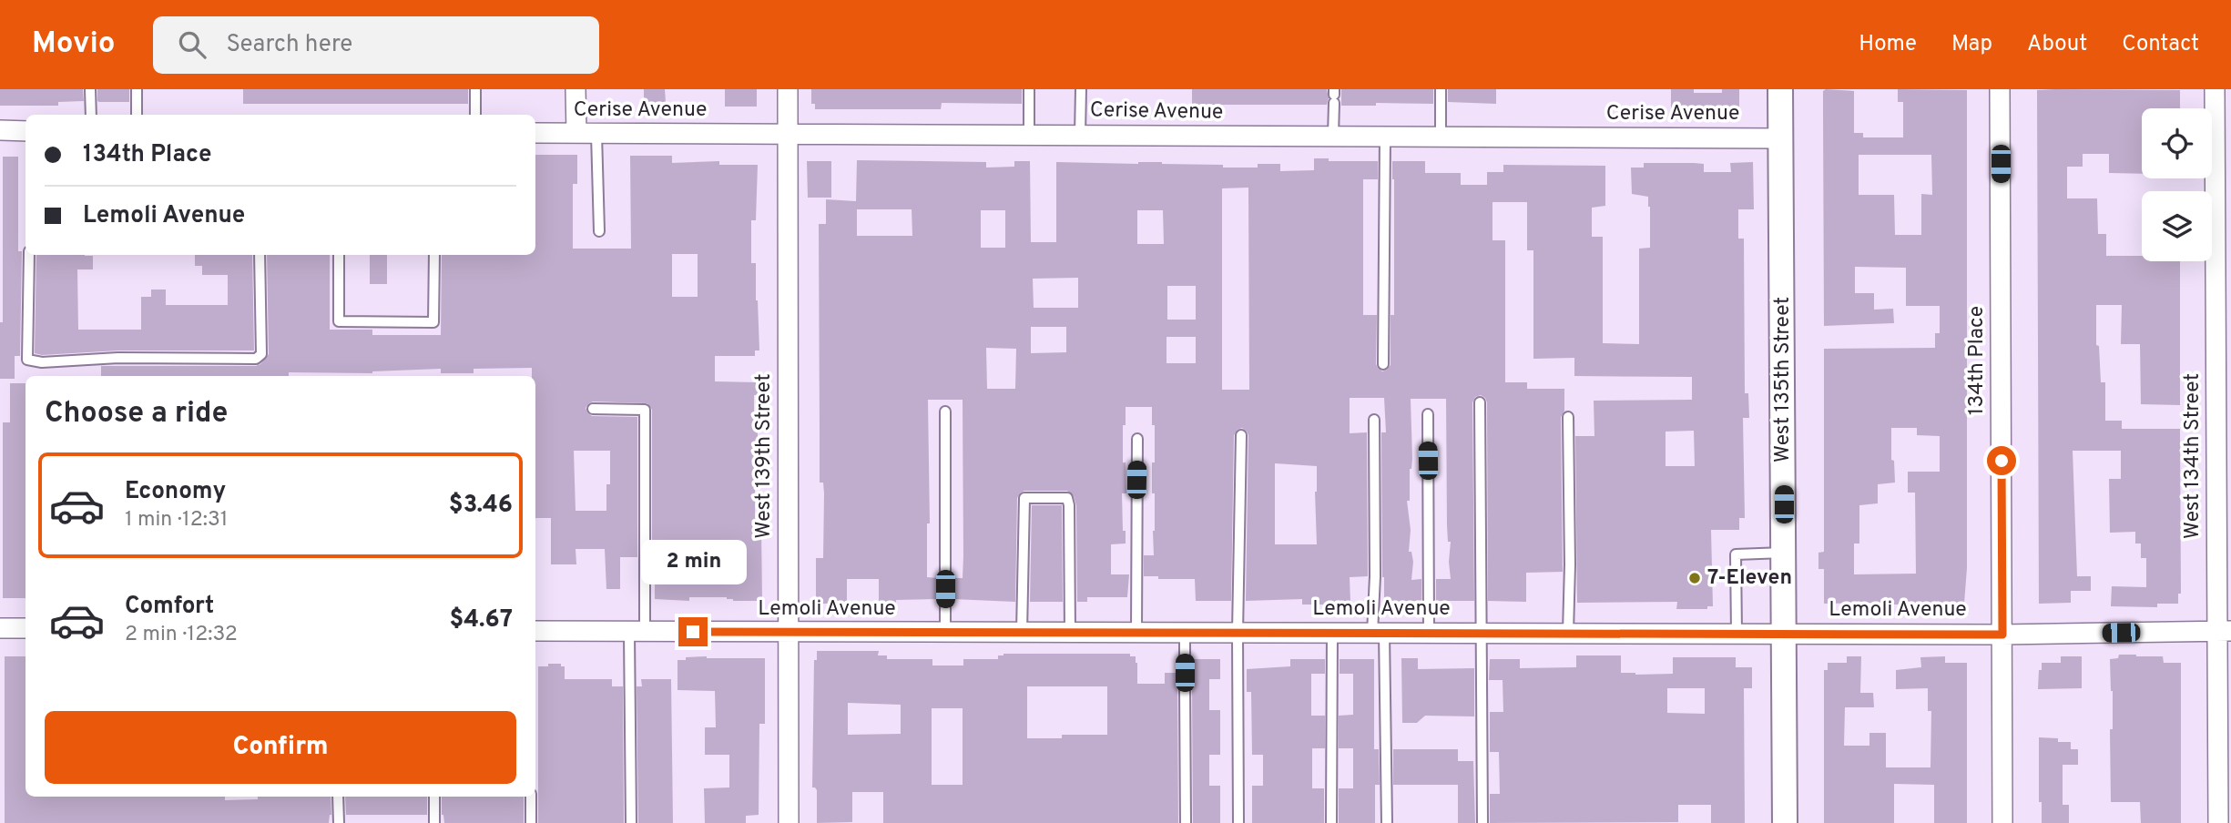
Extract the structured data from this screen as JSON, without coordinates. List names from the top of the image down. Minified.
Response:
{"streets":{"street":["Cerise Avenue","134th Place","West 135th Street","West 139th Street","West 134th Street","Lemoli Avenue"]},"crossings":[["Cerise Avenue","West 135th Street"],["Cerise Avenue","West 139th Street"],["134th Place","Lemoli Avenue"],["West 135th Street","Lemoli Avenue"],["West 139th Street","Lemoli Avenue"],["West 134th Street","Lemoli Avenue"]],"places":["7-Eleven"],"page":{"header":"Movio","search":"Search here","nav":["Home","Map","About","Contact"],"banner":["134th Place","Lemoli Avenue"],"heading":"Choose a ride","list":[{"name":"Economy","note":"1 min · 12:31","value":"$3.46"},{"name":"Comfort","note":"2 min · 12:32","value":"$4.67"}],"bubble":"2 min","buttons":"Confirm"}}
